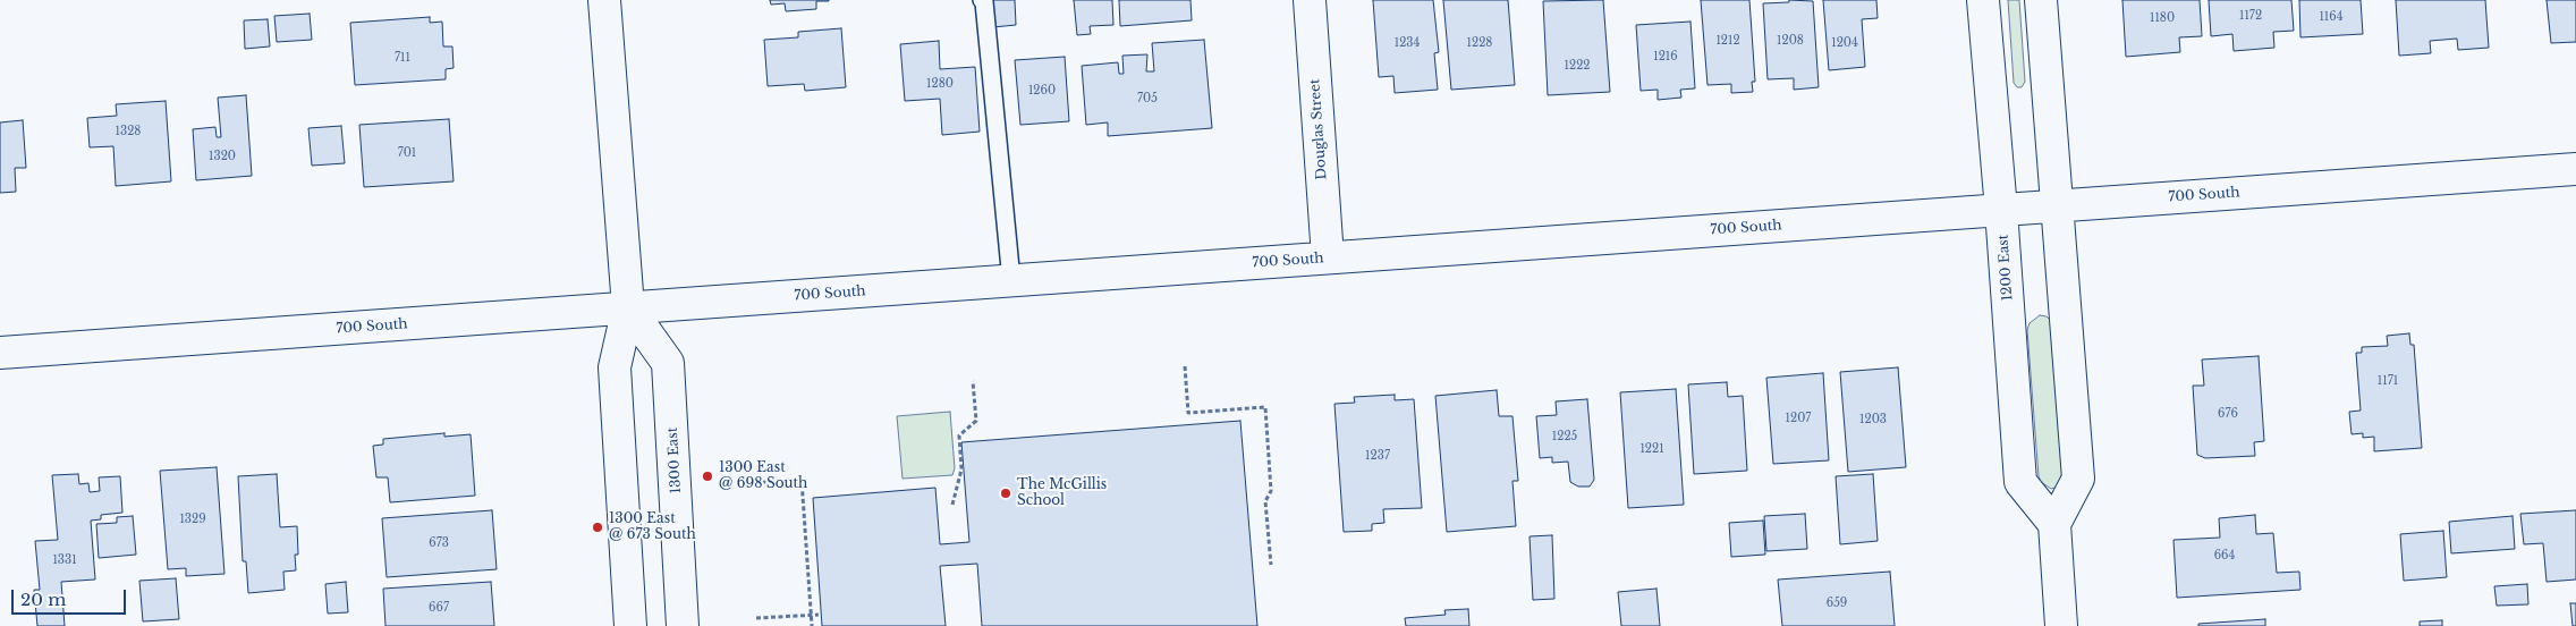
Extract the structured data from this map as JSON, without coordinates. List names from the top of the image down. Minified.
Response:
{"streets":{"street":["Douglas Street","700 South","1200 East","1300 East"]},"crossings":[["Douglas Street","700 South"],["700 South","1200 East"],["700 South","1300 East"]],"places":["1300 East @ 698 South","The McGillis School","1300 East @ 673 South"],"house_numbers":["1172","1164","1180","1212","1208","1234","1228","1204","1216","711","1222","1280","1260","705","1328","701","1320","1171","676","1207","1203","1225","1221","1237","1329","673","664","1331","659","667"],"scale_bar":"20 m"}
